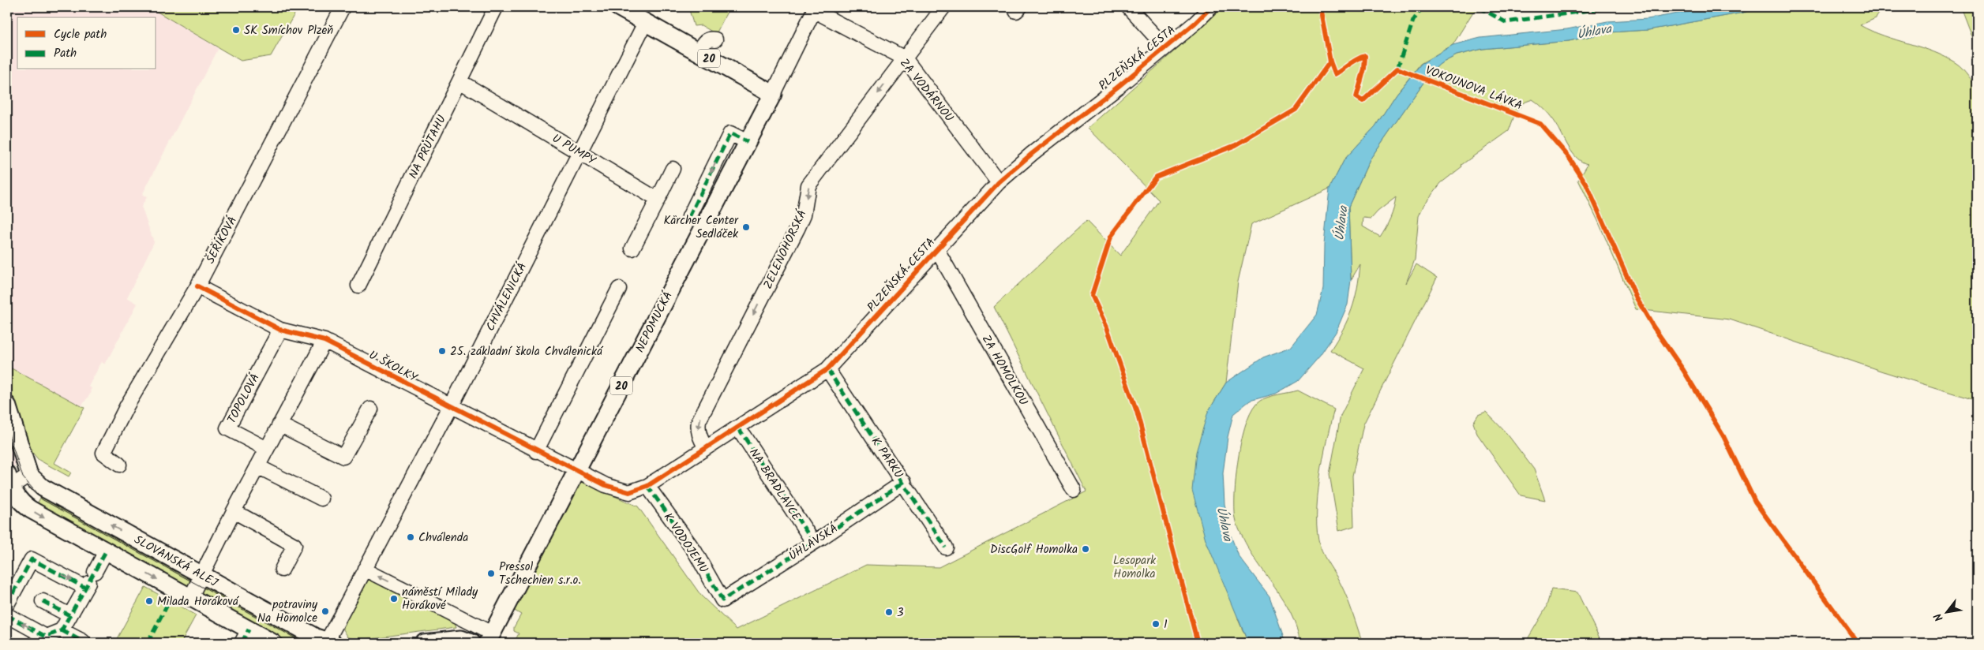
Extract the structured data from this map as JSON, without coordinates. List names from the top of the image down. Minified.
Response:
{"streets":{"main road":["20","NEPOMUCKÁ","SLOVANSKÁ ALEJ"],"street":["PLZEŇSKÁ CESTA","ZA VODÁRNOU","NA PRŮTAHU","U PUMPY","ŠEŘÍKOVÁ","ZELENOHORSKÁ","CHVÁLENICKÁ","U ŠKOLKY","ZA HOMOLKOU","TOPOLOVÁ","K PARKU","NA BRADLAVCE","ÚHLAVSKÁ","K VODOJEMU"],"cycle path":["VOKOUNOVA LÁVKA"]},"crossings":[["PLZEŇSKÁ CESTA","ZA VODÁRNOU"],["PLZEŇSKÁ CESTA","ZELENOHORSKÁ"],["PLZEŇSKÁ CESTA","NEPOMUCKÁ"],["PLZEŇSKÁ CESTA","U ŠKOLKY"],["PLZEŇSKÁ CESTA","ZA HOMOLKOU"],["PLZEŇSKÁ CESTA","K PARKU"],["PLZEŇSKÁ CESTA","NA BRADLAVCE"],["PLZEŇSKÁ CESTA","K VODOJEMU"],["20","CHVÁLENICKÁ"],["20","NEPOMUCKÁ"],["ZA VODÁRNOU","ZELENOHORSKÁ"],["ZA VODÁRNOU","NEPOMUCKÁ"],["NA PRŮTAHU","U PUMPY"],["U PUMPY","CHVÁLENICKÁ"],["ŠEŘÍKOVÁ","U ŠKOLKY"],["CHVÁLENICKÁ","U ŠKOLKY"],["NEPOMUCKÁ","U ŠKOLKY"],["U ŠKOLKY","TOPOLOVÁ"],["K PARKU","ÚHLAVSKÁ"],["NA BRADLAVCE","ÚHLAVSKÁ"],["ÚHLAVSKÁ","K VODOJEMU"]],"one_way":["ZELENOHORSKÁ"],"water":["Úhlava"],"parks":["Lesopark Homolka"],"places":["SK Smíchov Plzeň","Kärcher Center Sedláček","25. základní škola Chválenická","Chválenda","DiscGolf Homolka","Pressol Tschechien s.r.o.","náměstí Milady Horákové","Milada Horáková","potraviny Na Homolce","3","1"],"legend":["Cycle path","Path"],"north":"bottom left"}
